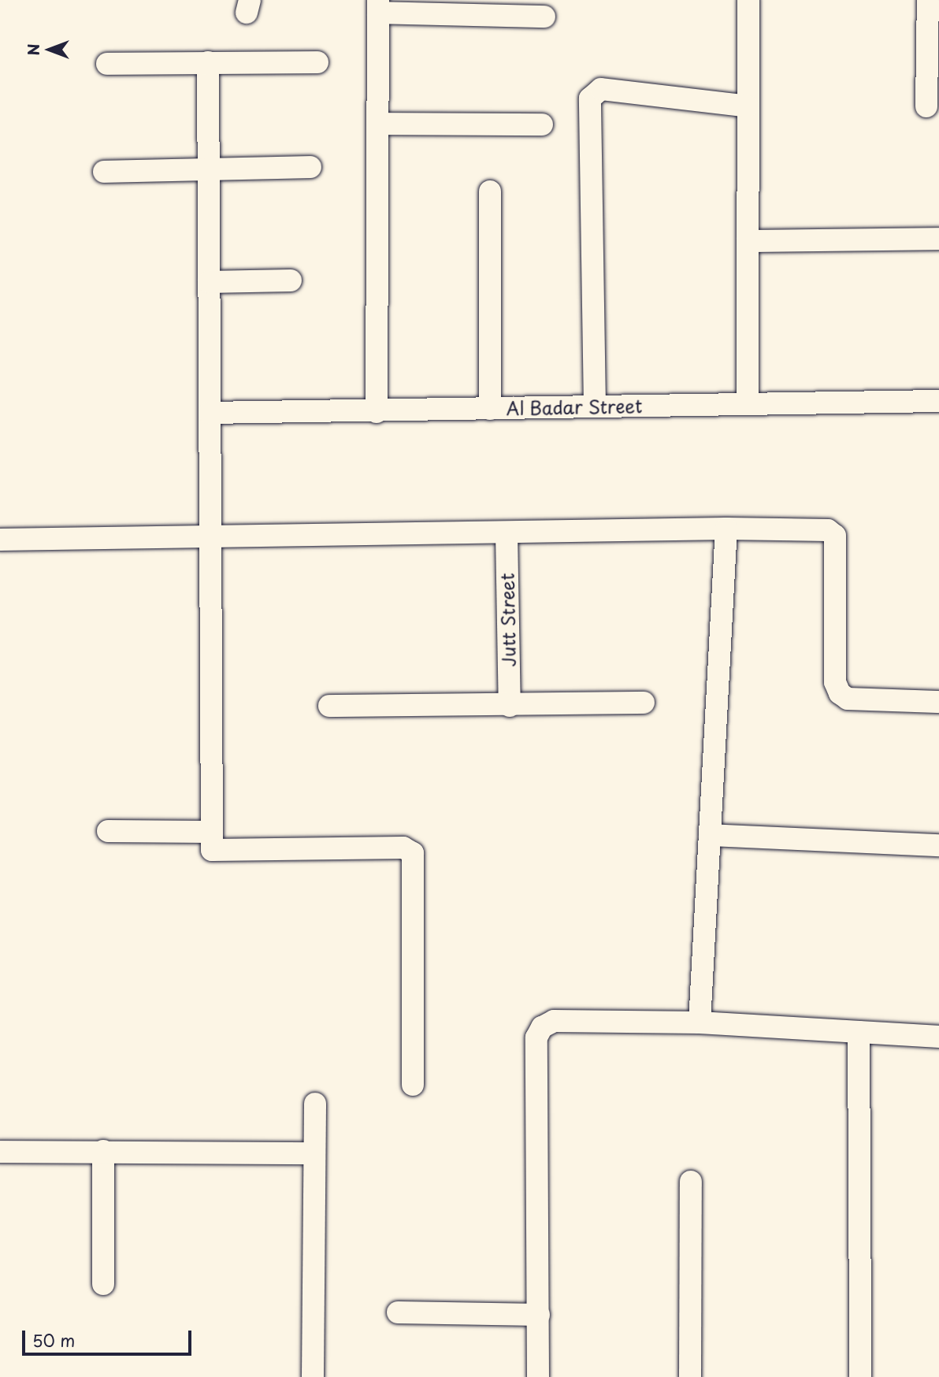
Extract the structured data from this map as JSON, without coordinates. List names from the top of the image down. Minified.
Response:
{"streets":{"street":["Al Badar Street","Jutt Street"]},"scale_bar":"50 m","north":"left"}
